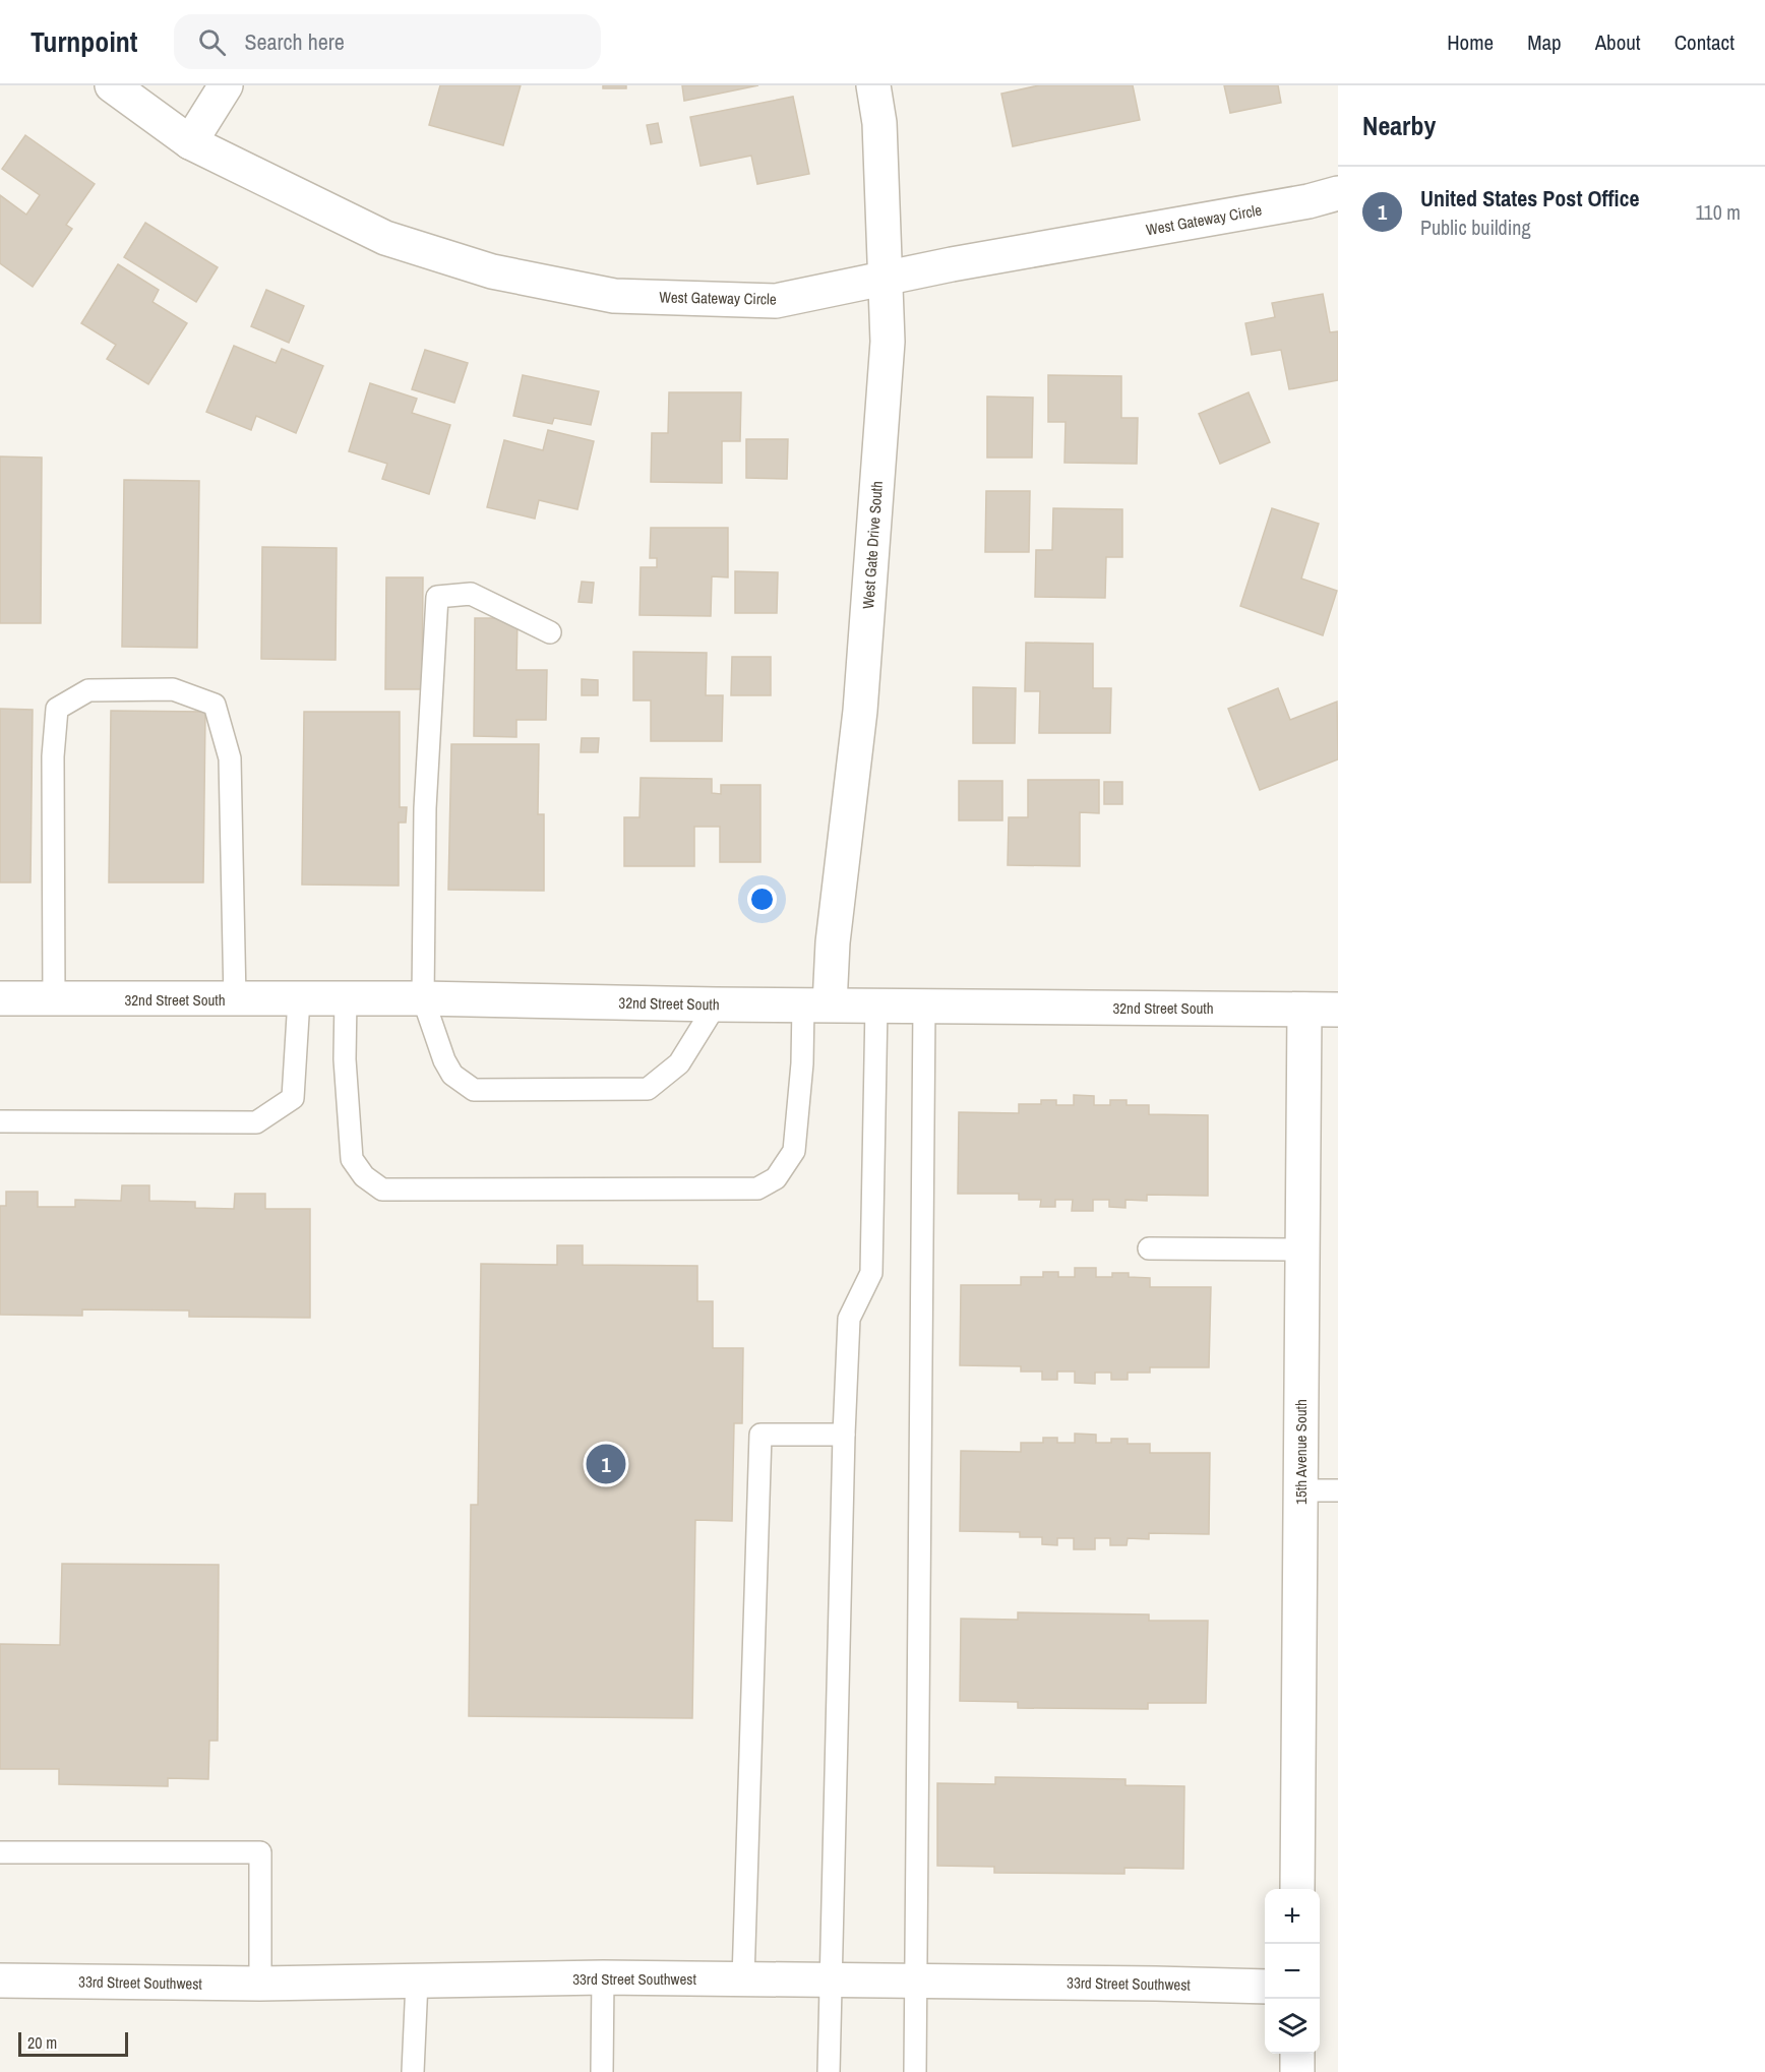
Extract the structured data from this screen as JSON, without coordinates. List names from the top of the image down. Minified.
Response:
{"streets":{"street":["West Gateway Circle","West Gate Drive South","32nd Street South","15th Avenue South","33rd Street Southwest"]},"crossings":[["West Gateway Circle","West Gate Drive South"],["West Gate Drive South","32nd Street South"],["32nd Street South","15th Avenue South"]],"scale_bar":"20 m","page":{"header":"Turnpoint","search":"Search here","nav":["Home","Map","About","Contact"],"heading":"Nearby","list":[{"mark":"1","name":"United States Post Office","note":"Public building","value":"110 m"}],"pins":"1","map_buttons":["+","−"],"scale":"20 m"}}
